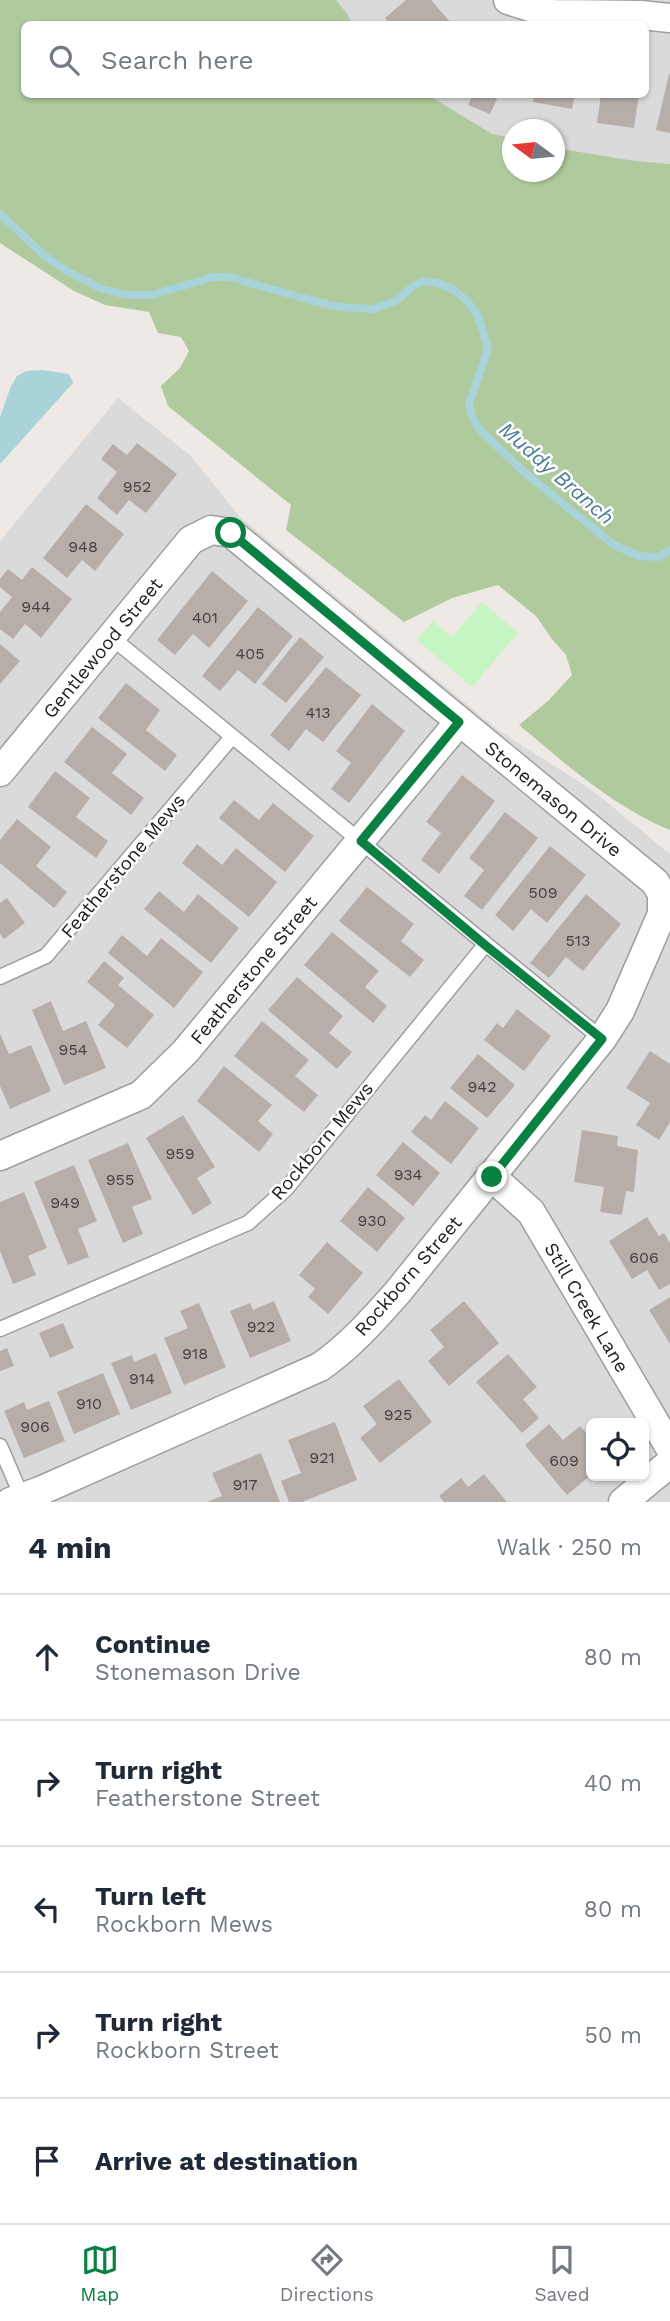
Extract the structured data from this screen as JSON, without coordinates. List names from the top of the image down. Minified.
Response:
{"streets":{"street":["Gentlewood Street","Stonemason Drive","Featherstone Street","Rockborn Street","Still Creek Lane"],"lane":["Featherstone Mews","Rockborn Mews"]},"crossings":[["Gentlewood Street","Stonemason Drive"],["Stonemason Drive","Featherstone Street"],["Stonemason Drive","Rockborn Street"],["Rockborn Street","Still Creek Lane"]],"water":["Muddy Branch"],"house_numbers":["952","948","944","401","405","413","509","513","954","942","959","934","955","949","930","606","922","918","914","910","925","906","921","609","917"],"north":"left","page":{"search":"Search here","heading":["4 min","Walk · 250 m"],"list":[["Continue","Stonemason Drive","80 m"],["Turn right","Featherstone Street","40 m"],["Turn left","Rockborn Mews","80 m"],["Turn right","Rockborn Street","50 m"],"Arrive at destination"],"nav":["Map","Directions","Saved"]}}
